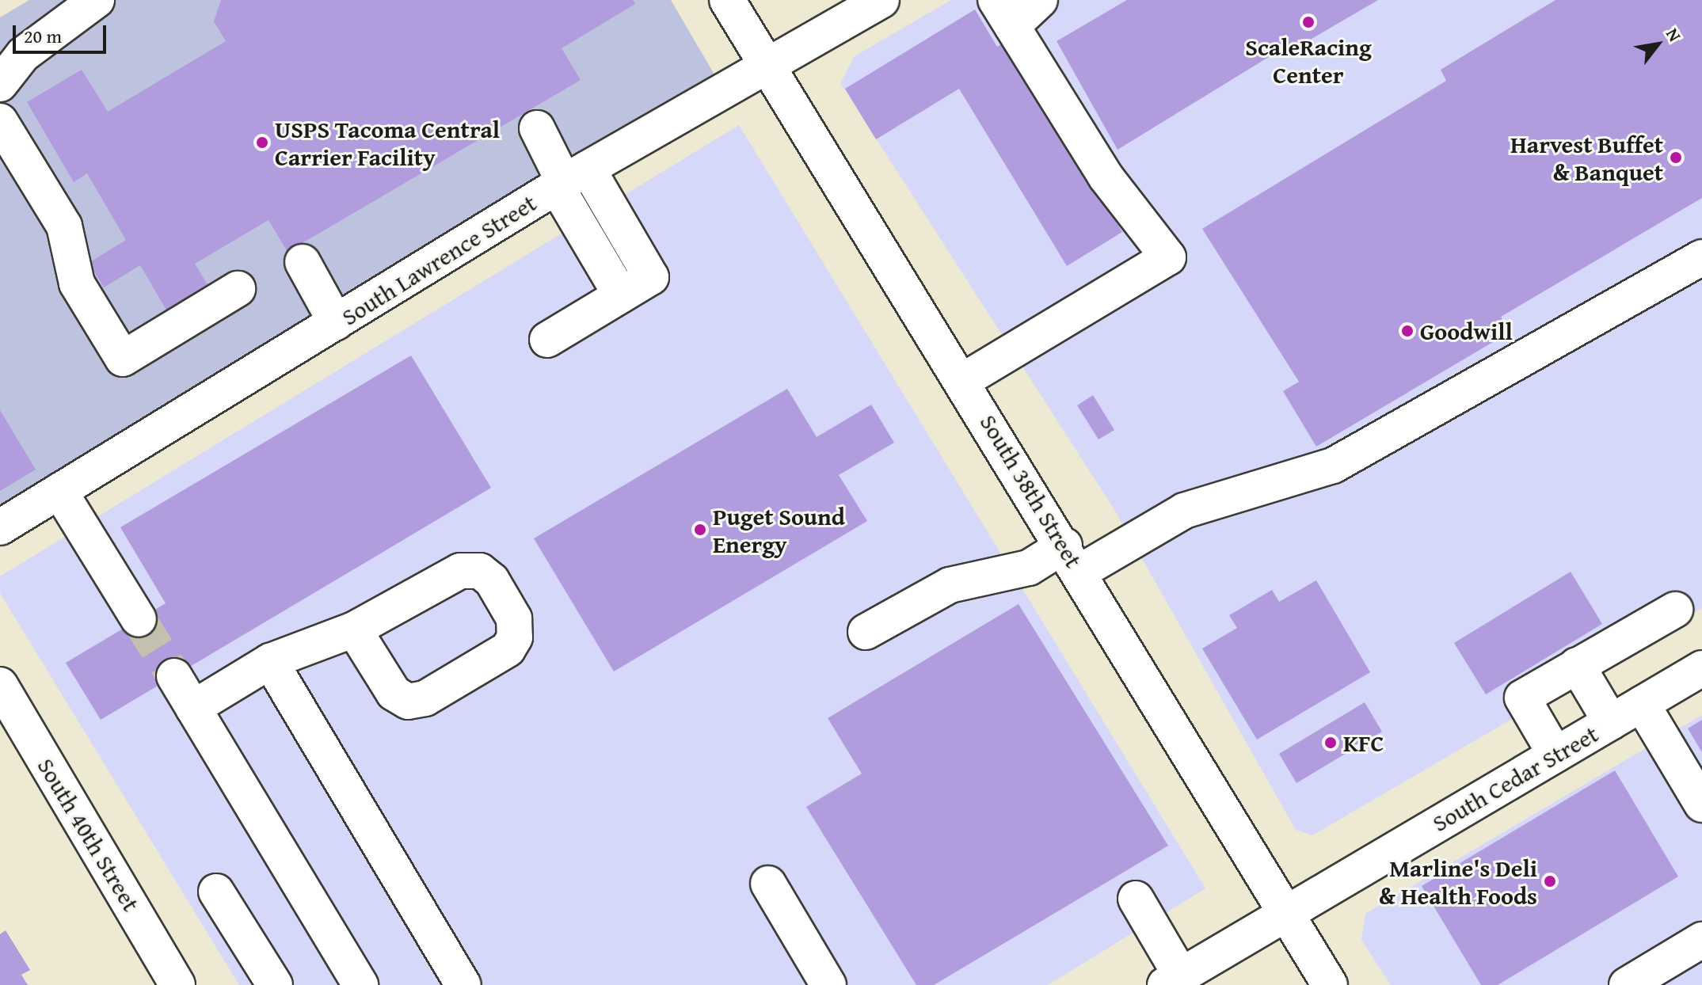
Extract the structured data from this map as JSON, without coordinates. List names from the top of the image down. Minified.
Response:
{"streets":{"street":["South Lawrence Street","South 38th Street","South Cedar Street","South 40th Street"]},"crossings":[["South Lawrence Street","South 38th Street"],["South 38th Street","South Cedar Street"]],"places":["ScaleRacing Center","USPS Tacoma Central Carrier Facility","Harvest Buffet & Banquet","Goodwill","Puget Sound Energy","KFC","Marline's Deli & Health Foods"],"scale_bar":"20 m","north":"top right"}
